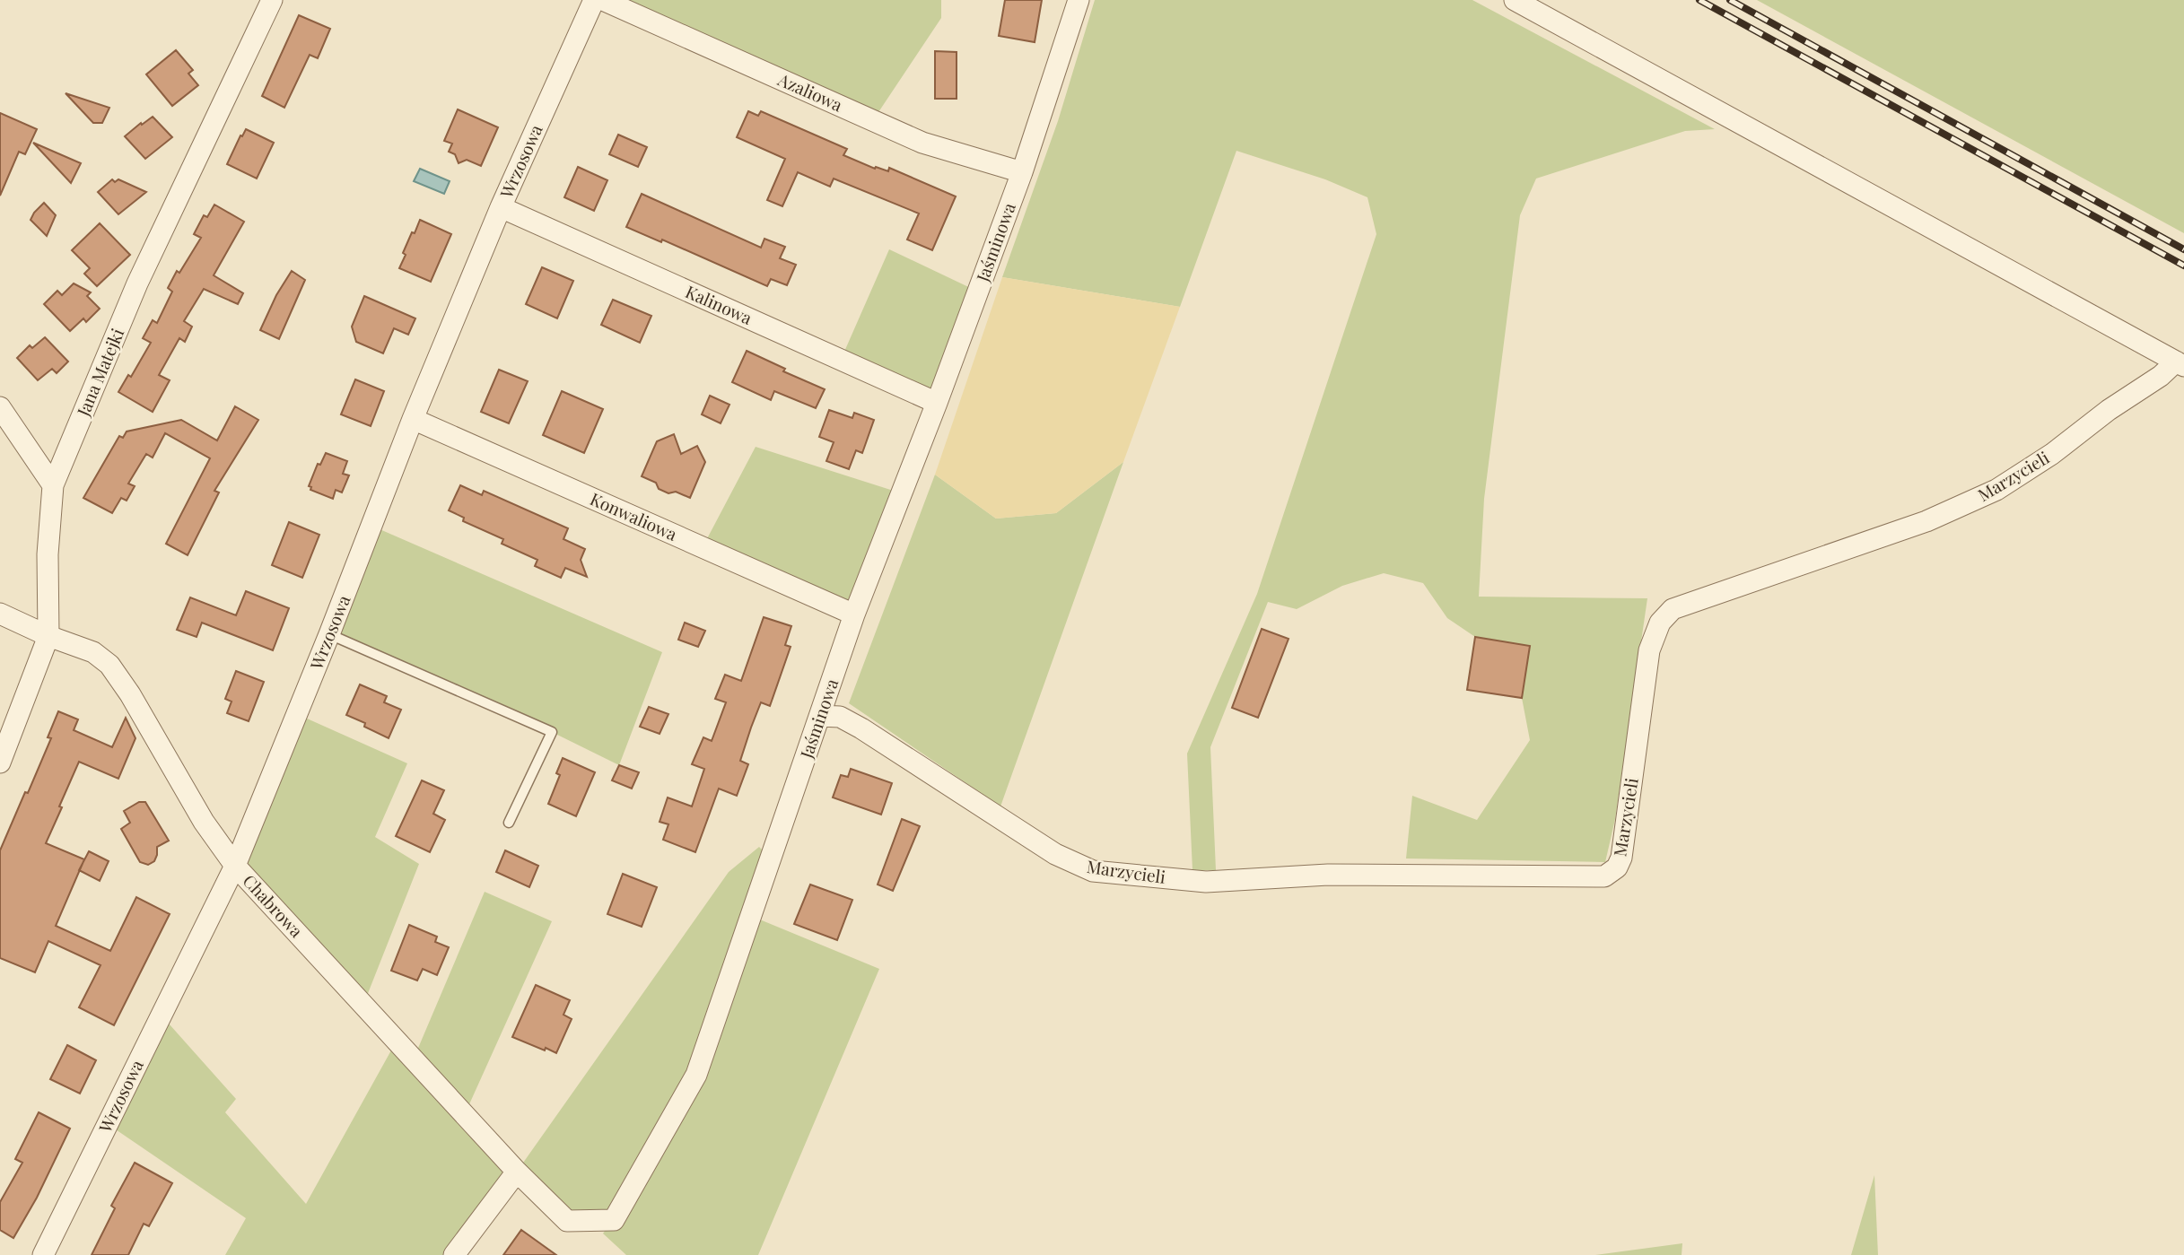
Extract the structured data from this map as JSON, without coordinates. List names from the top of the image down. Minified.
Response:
{"streets":{"street":["Azaliowa","Wrzosowa","Jaśminowa","Kalinowa","Jana Matejki","Marzycieli","Konwaliowa","Chabrowa"]},"crossings":[["Azaliowa","Jaśminowa"],["Wrzosowa","Kalinowa"],["Wrzosowa","Konwaliowa"],["Wrzosowa","Chabrowa"],["Jaśminowa","Kalinowa"],["Jaśminowa","Marzycieli"],["Jaśminowa","Konwaliowa"],["Jaśminowa","Chabrowa"],["Jana Matejki","Chabrowa"]]}
